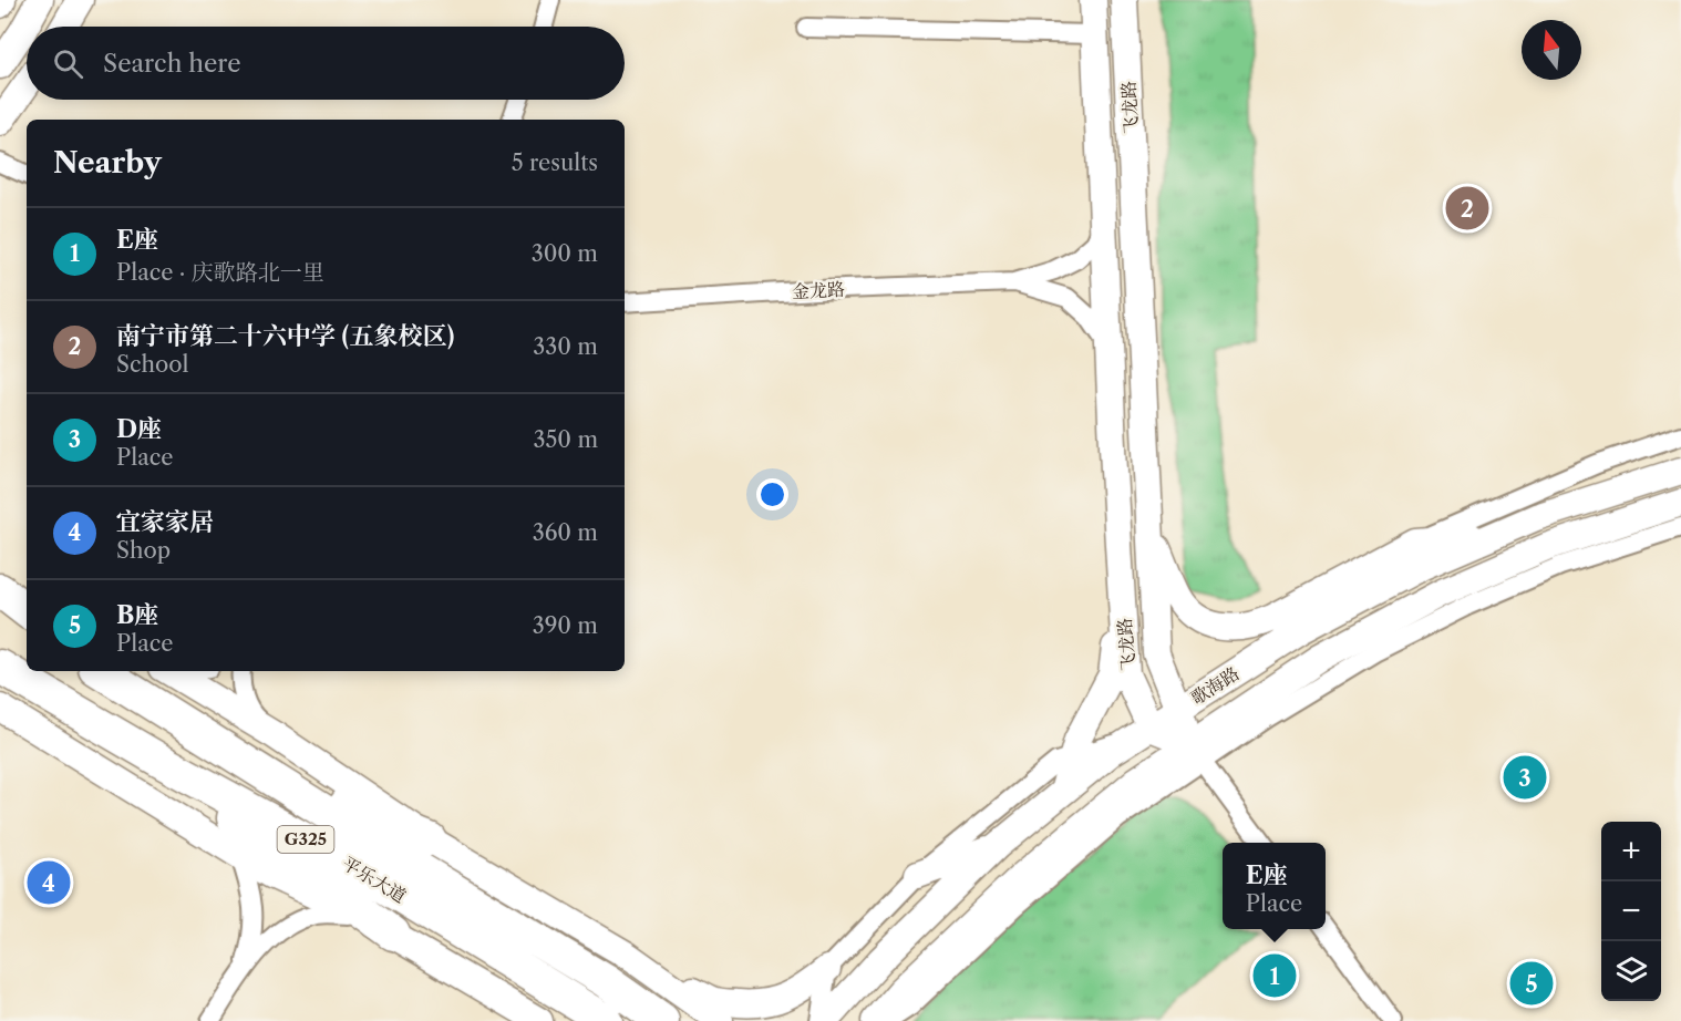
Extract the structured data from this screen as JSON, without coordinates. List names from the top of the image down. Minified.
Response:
{"streets":{"highway":["G325","平乐大道"],"main road":["飞龙路","歌海路"],"street":["金龙路"]},"crossings":[["飞龙路","金龙路"],["飞龙路","歌海路"]],"north":"top","page":{"search":"Search here","heading":["Nearby","5 results"],"pins":["2","3","4","1","5"],"list":[{"mark":"1","name":"E座","note":"Place · 庆歌路北一里","value":"300 m"},{"mark":"2","name":"南宁市第二十六中学 (五象校区)","note":"School","value":"330 m"},{"mark":"3","name":"D座","note":"Place","value":"350 m"},{"mark":"4","name":"宜家家居","note":"Shop","value":"360 m"},{"mark":"5","name":"B座","note":"Place","value":"390 m"}],"map_buttons":["+","−"],"popup":["E座","Place"]}}
